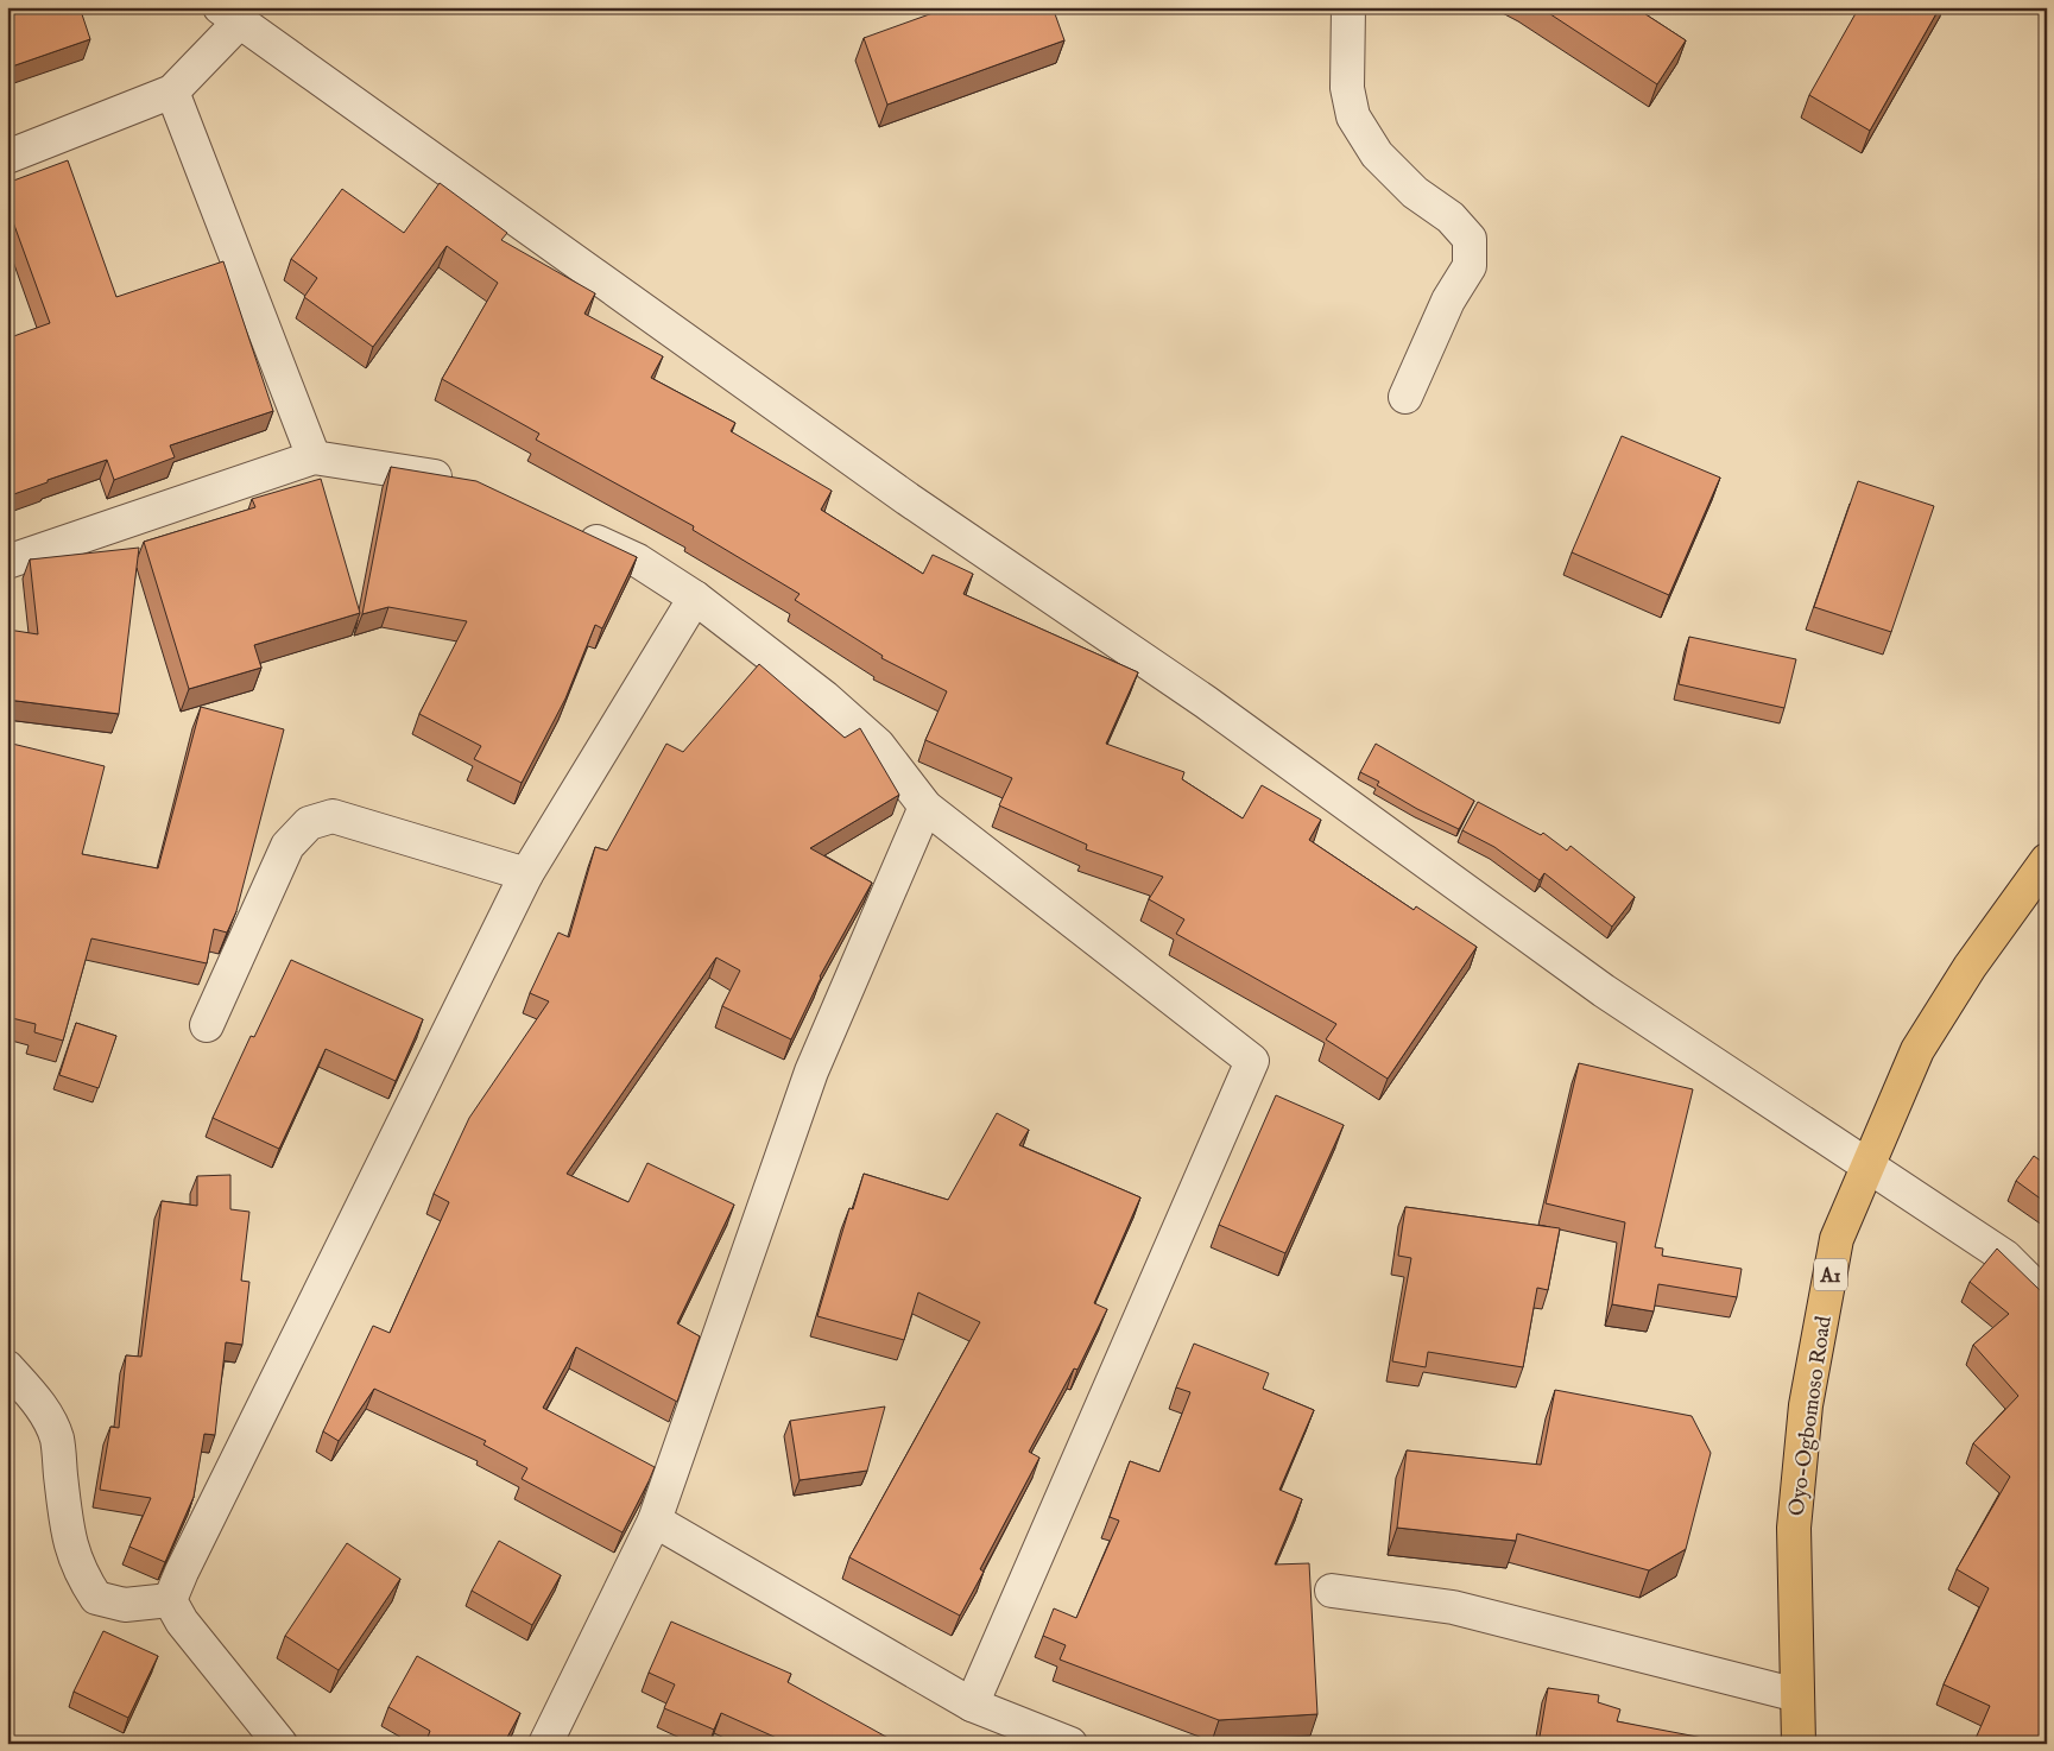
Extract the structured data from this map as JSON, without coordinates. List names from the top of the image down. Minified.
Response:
{"streets":{"highway":["A1","Oyo-Ogbomoso Road"]}}
